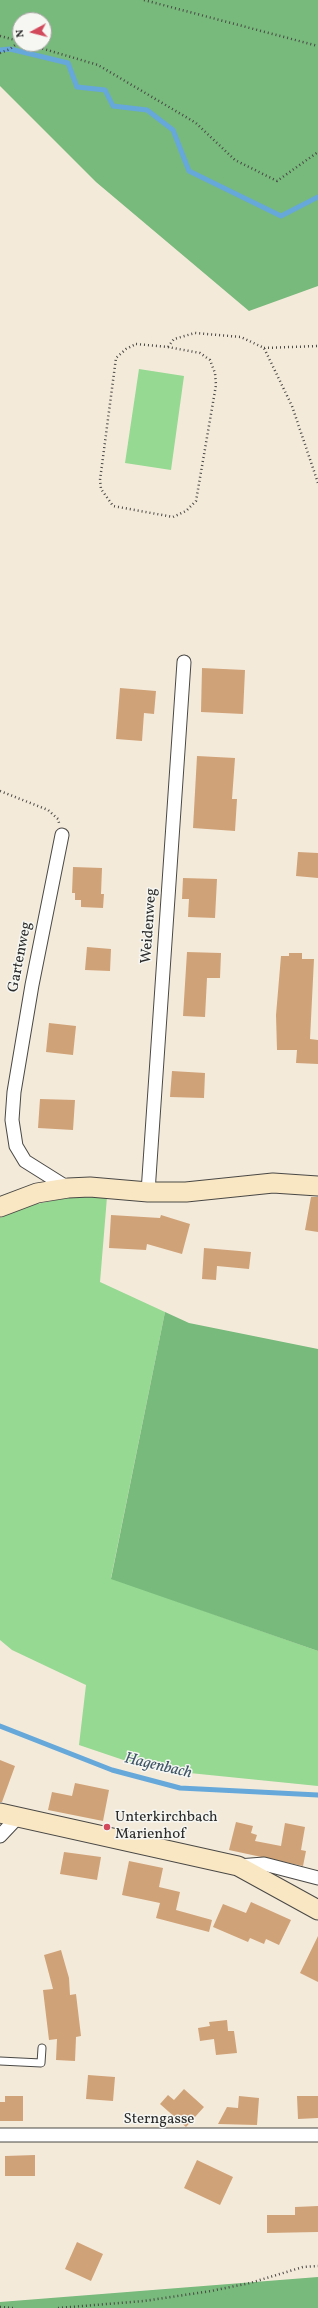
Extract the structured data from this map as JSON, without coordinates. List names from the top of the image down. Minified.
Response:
{"streets":{"street":["Weidenweg","Gartenweg","Sterngasse"]},"water":["Hagenbach"],"places":["Unterkirchbach Marienhof"],"north":"left"}
